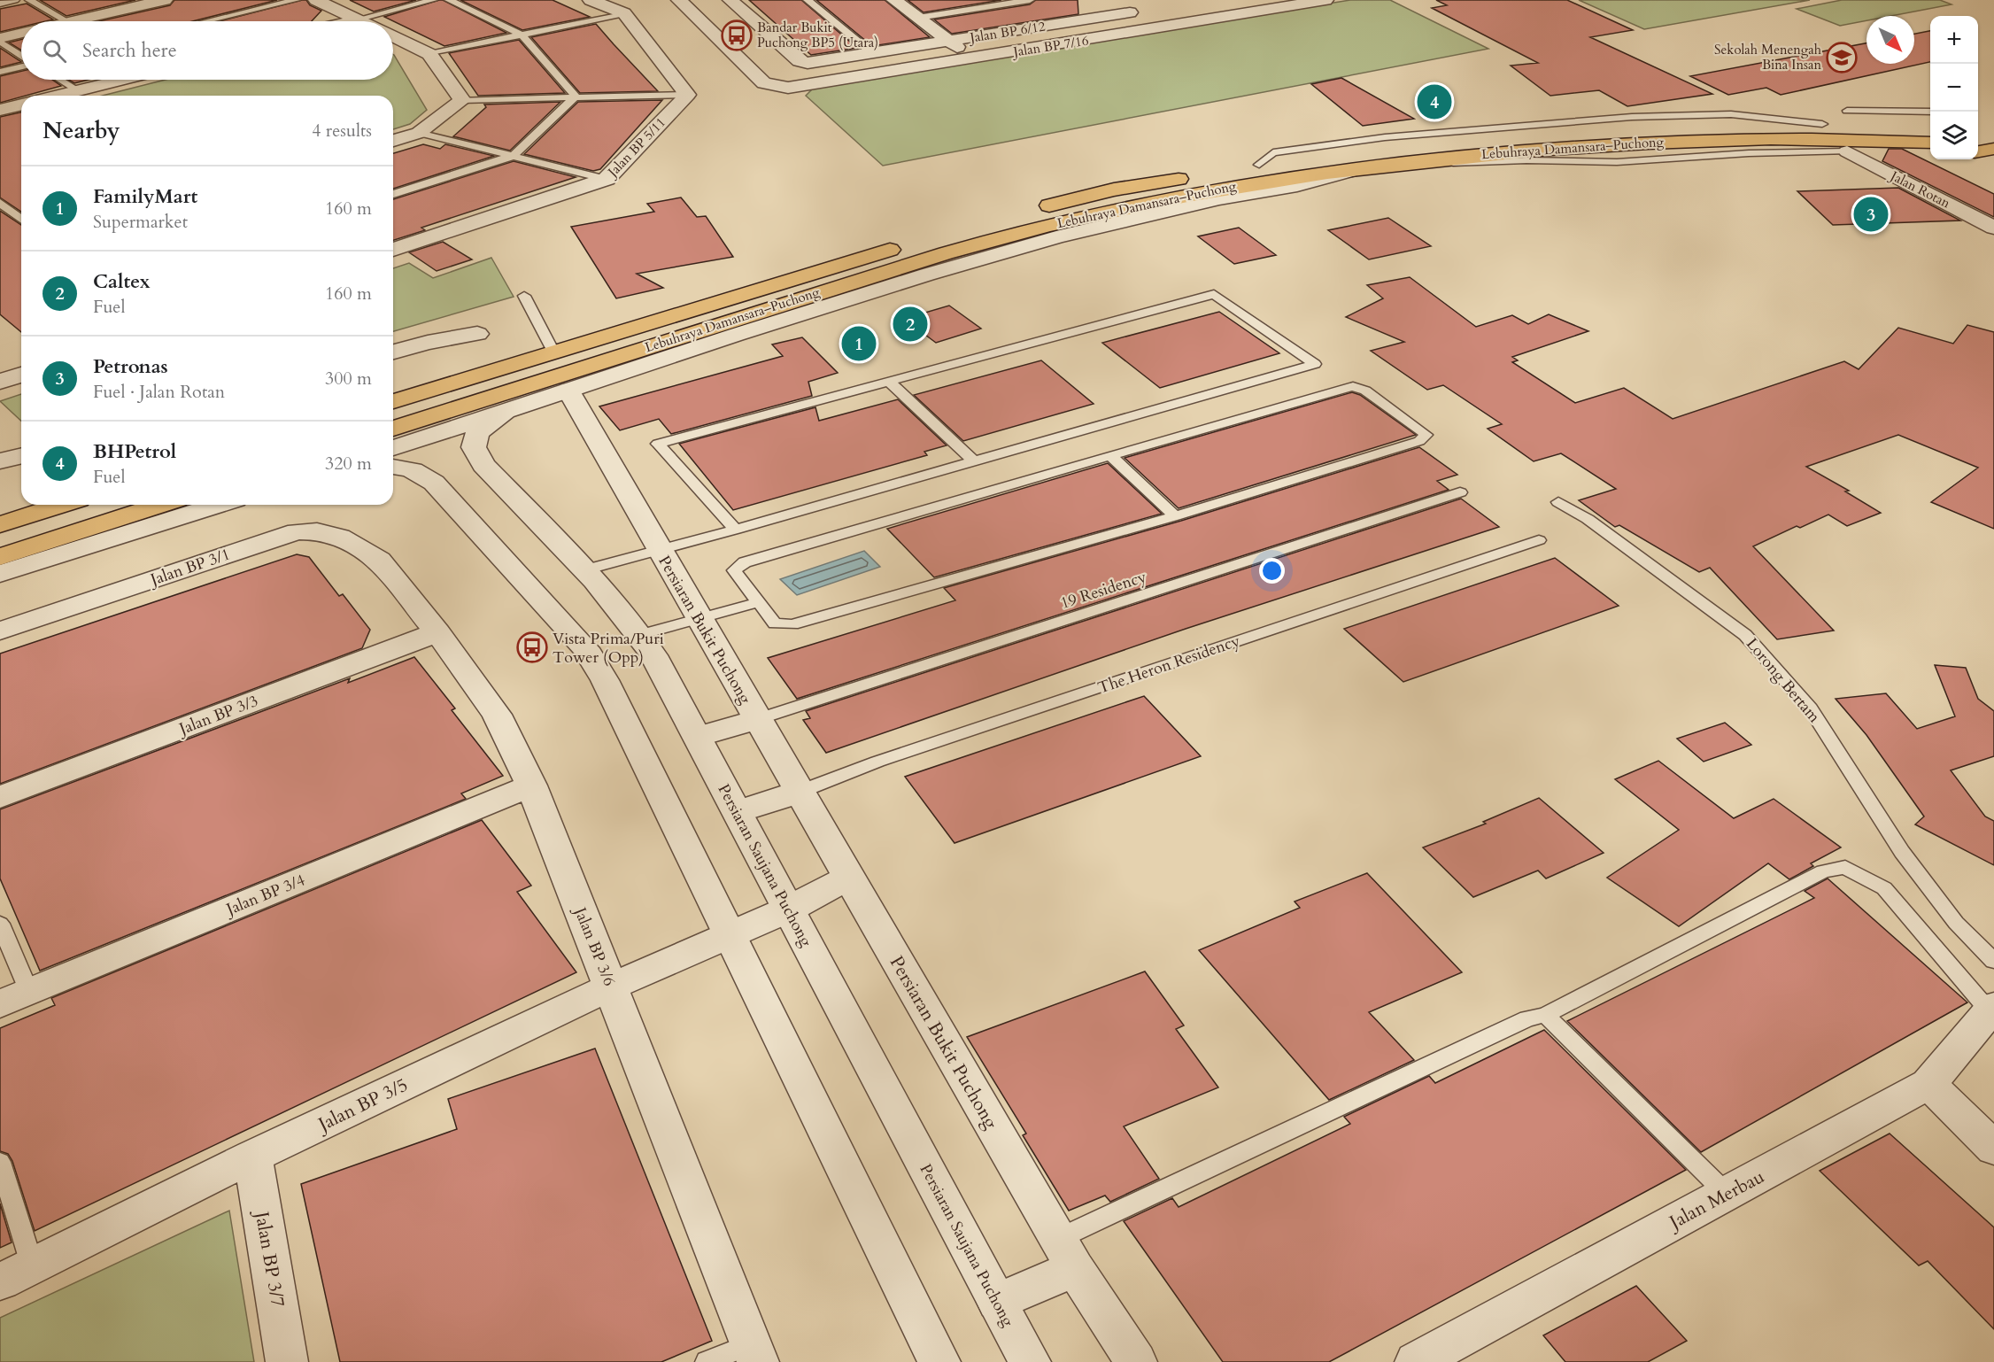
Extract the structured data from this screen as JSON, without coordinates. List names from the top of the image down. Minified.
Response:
{"streets":{"highway":["Lebuhraya Damansara–Puchong"],"street":["Jalan BP 6/12","Jalan BP 7/16","Jalan BP 5/11","Jalan Rotan","Jalan BP 3/1","Persiaran Bukit Puchong","Jalan BP 3/3","Persiaran Saujana Puchong","Jalan BP 3/4","Jalan BP 3/6","Jalan BP 3/5","Jalan Merbau","Jalan BP 3/7"],"lane":["19 Residency","The Heron Residency","Lorong Bertam"]},"crossings":[["Jalan BP 3/1","Jalan BP 3/6"],["19 Residency","Persiaran Bukit Puchong"],["Persiaran Bukit Puchong","The Heron Residency"],["Persiaran Bukit Puchong","Persiaran Saujana Puchong"],["Persiaran Bukit Puchong","Jalan BP 3/5"],["Jalan BP 3/3","Jalan BP 3/6"],["Persiaran Saujana Puchong","Jalan BP 3/5"],["Jalan BP 3/4","Jalan BP 3/6"],["Jalan BP 3/6","Jalan BP 3/5"],["Jalan BP 3/5","Jalan BP 3/7"]],"places":{"bus stop":["Bandar Bukit Puchong BP5 (Utara)","Vista Prima/Puri Tower (Opp)"],"school or university":["Sekolah Menengah Bina Insan"]},"north":"bottom right","page":{"map_buttons":["+","−"],"search":"Search here","pins":["4","3","2","1"],"heading":["Nearby","4 results"],"list":[{"mark":"1","name":"FamilyMart","note":"Supermarket","value":"160 m"},{"mark":"2","name":"Caltex","note":"Fuel","value":"160 m"},{"mark":"3","name":"Petronas","note":"Fuel · Jalan Rotan","value":"300 m"},{"mark":"4","name":"BHPetrol","note":"Fuel","value":"320 m"}]}}
